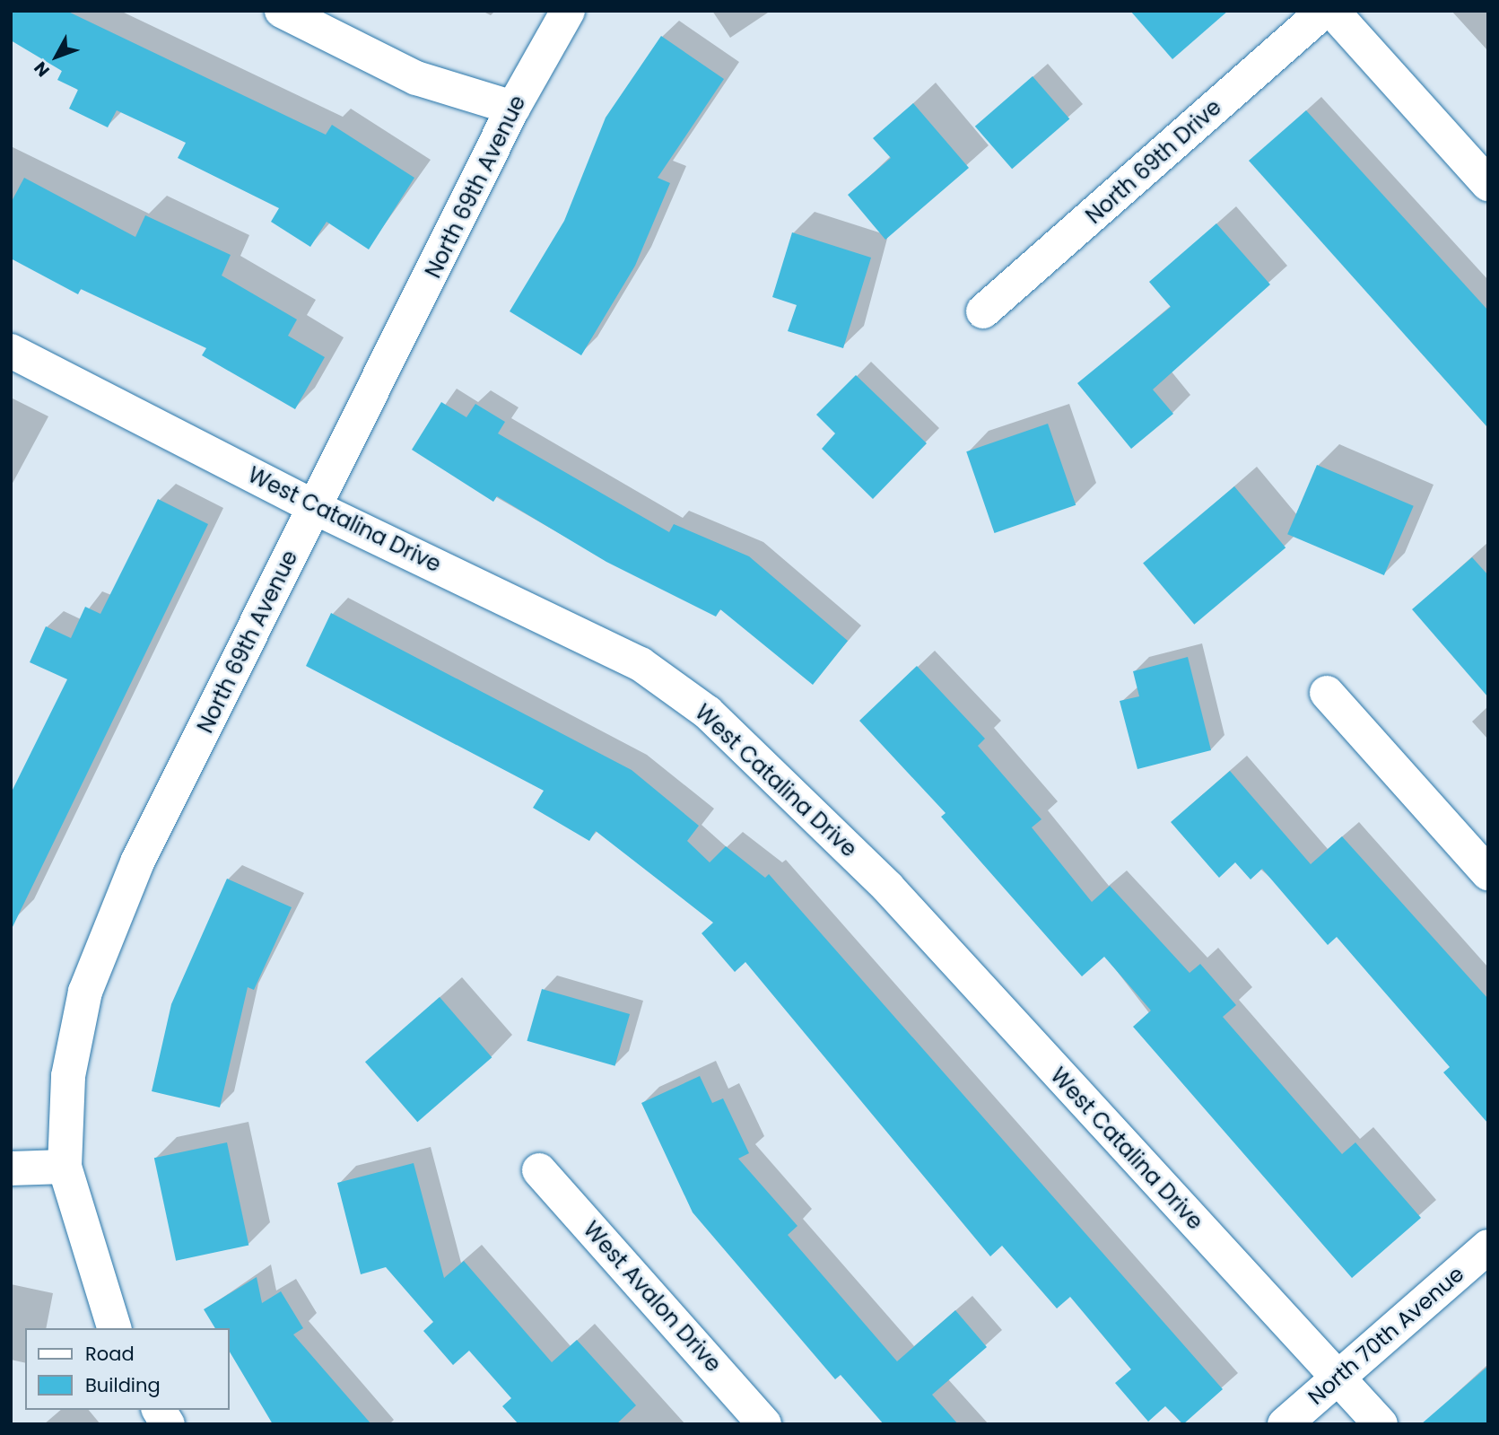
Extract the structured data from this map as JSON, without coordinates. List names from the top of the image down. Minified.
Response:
{"streets":{"street":["North 69th Drive","North 69th Avenue","West Catalina Drive","West Avalon Drive","North 70th Avenue"]},"crossings":[["North 69th Avenue","West Catalina Drive"],["West Catalina Drive","North 70th Avenue"]],"legend":["Road","Building"],"north":"bottom left"}
